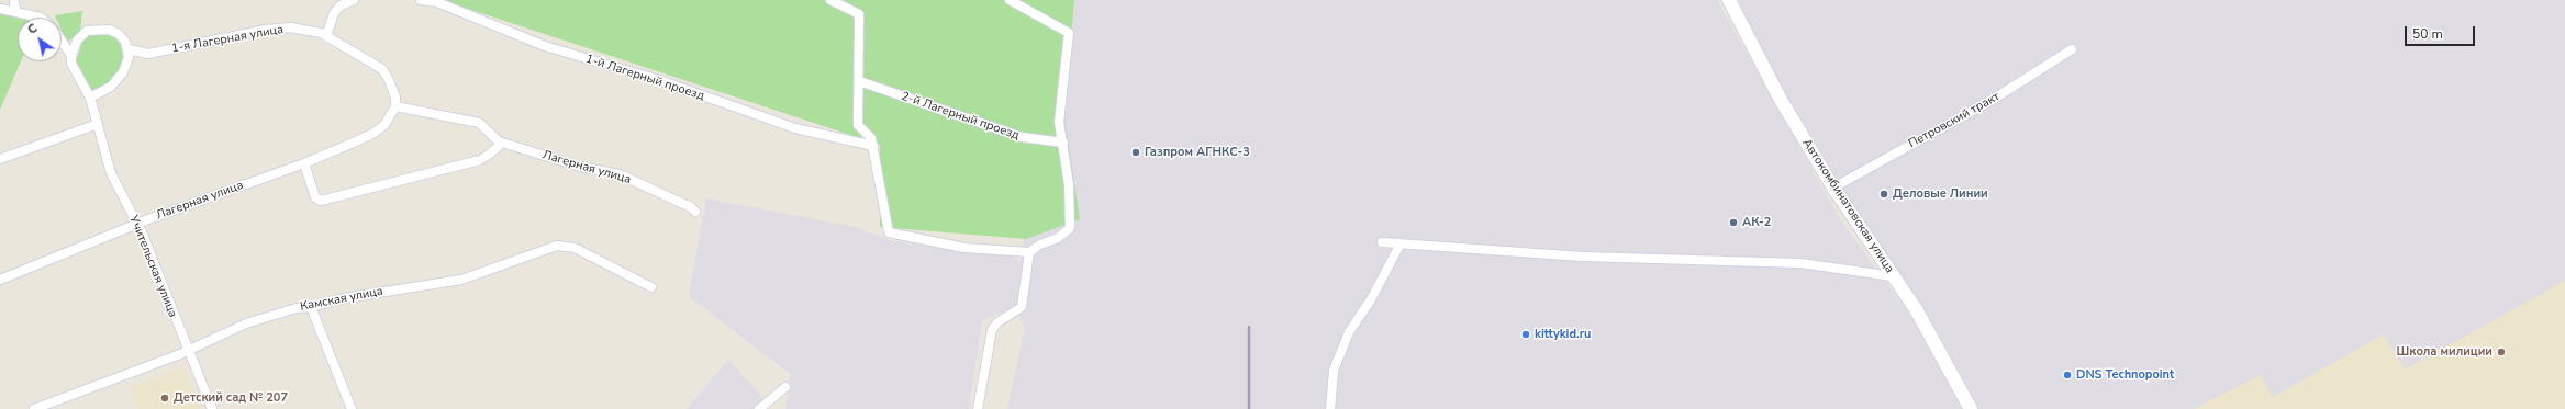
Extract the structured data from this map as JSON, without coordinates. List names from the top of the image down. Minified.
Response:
{"streets":{"street":["1-я Лагерная улица","1-й Лагерный проезд","2-й Лагерный проезд","Петровский тракт","Лагерная улица","Автокомбинатовская улица","Учительская улица","Камская улица"]},"crossings":[["1-я Лагерная улица","Лагерная улица"],["1-я Лагерная улица","Учительская улица"],["Петровский тракт","Автокомбинатовская улица"],["Лагерная улица","Учительская улица"],["Учительская улица","Камская улица"]],"places":["Газпром АГНКС-3","Деловые Линии","АК-2","kittykid.ru","Школа милиции","DNS Technopoint","Детский сад № 207"],"scale_bar":"50 m","north":"top left"}
